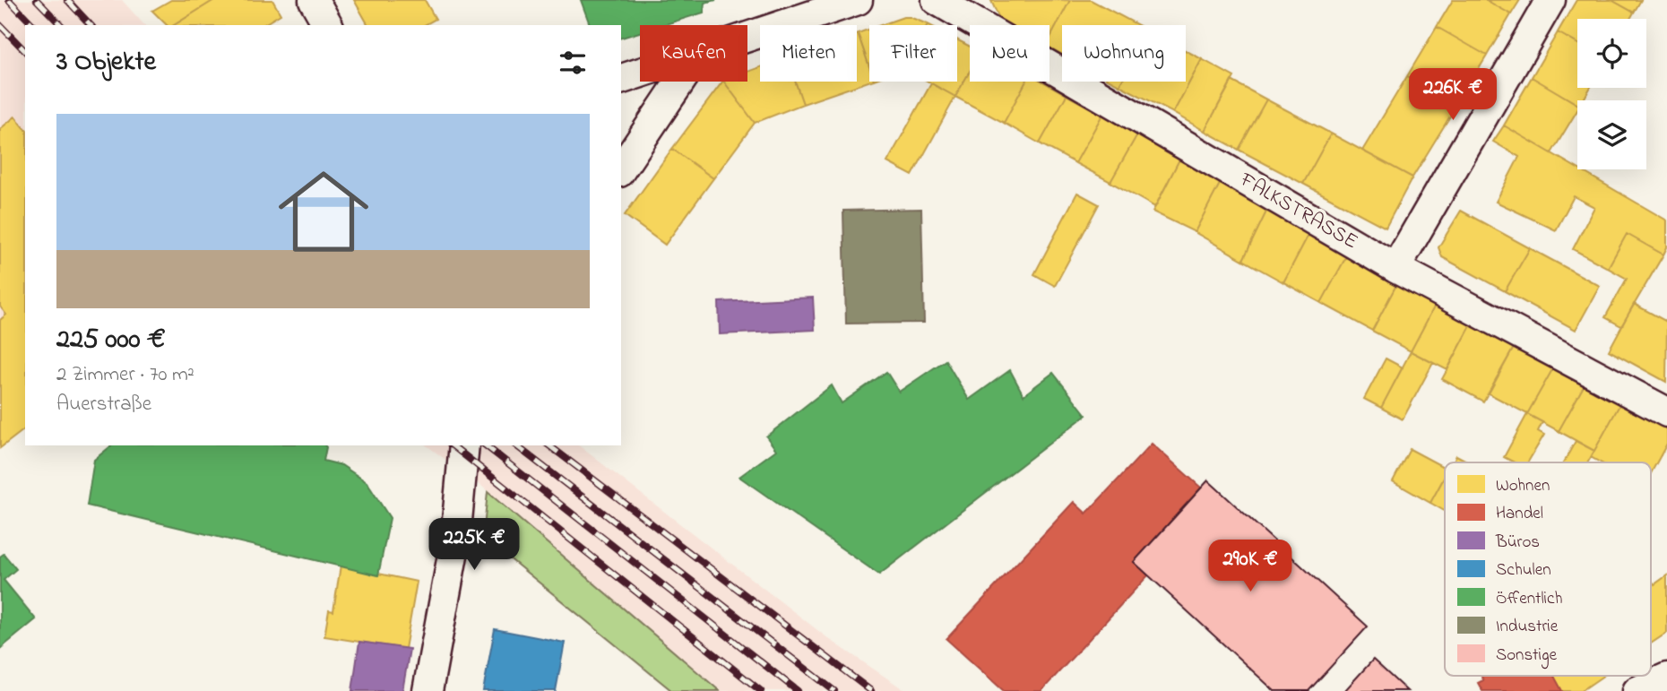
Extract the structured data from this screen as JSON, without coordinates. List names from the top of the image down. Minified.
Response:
{"streets":{"street":["FALKSTRASSE"]},"legend":["Wohnen","Handel","Büros","Schulen","Öffentlich","Industrie","Sonstige"],"page":{"chip":["Kaufen","Mieten","Filter","Neu","Wohnung"],"heading":"3 Objekte","price":["226K €","225K €","290K €"],"list":[{"name":"225 000 €","note":"2 Zimmer · 70 m² · Auerstraße"}]}}
